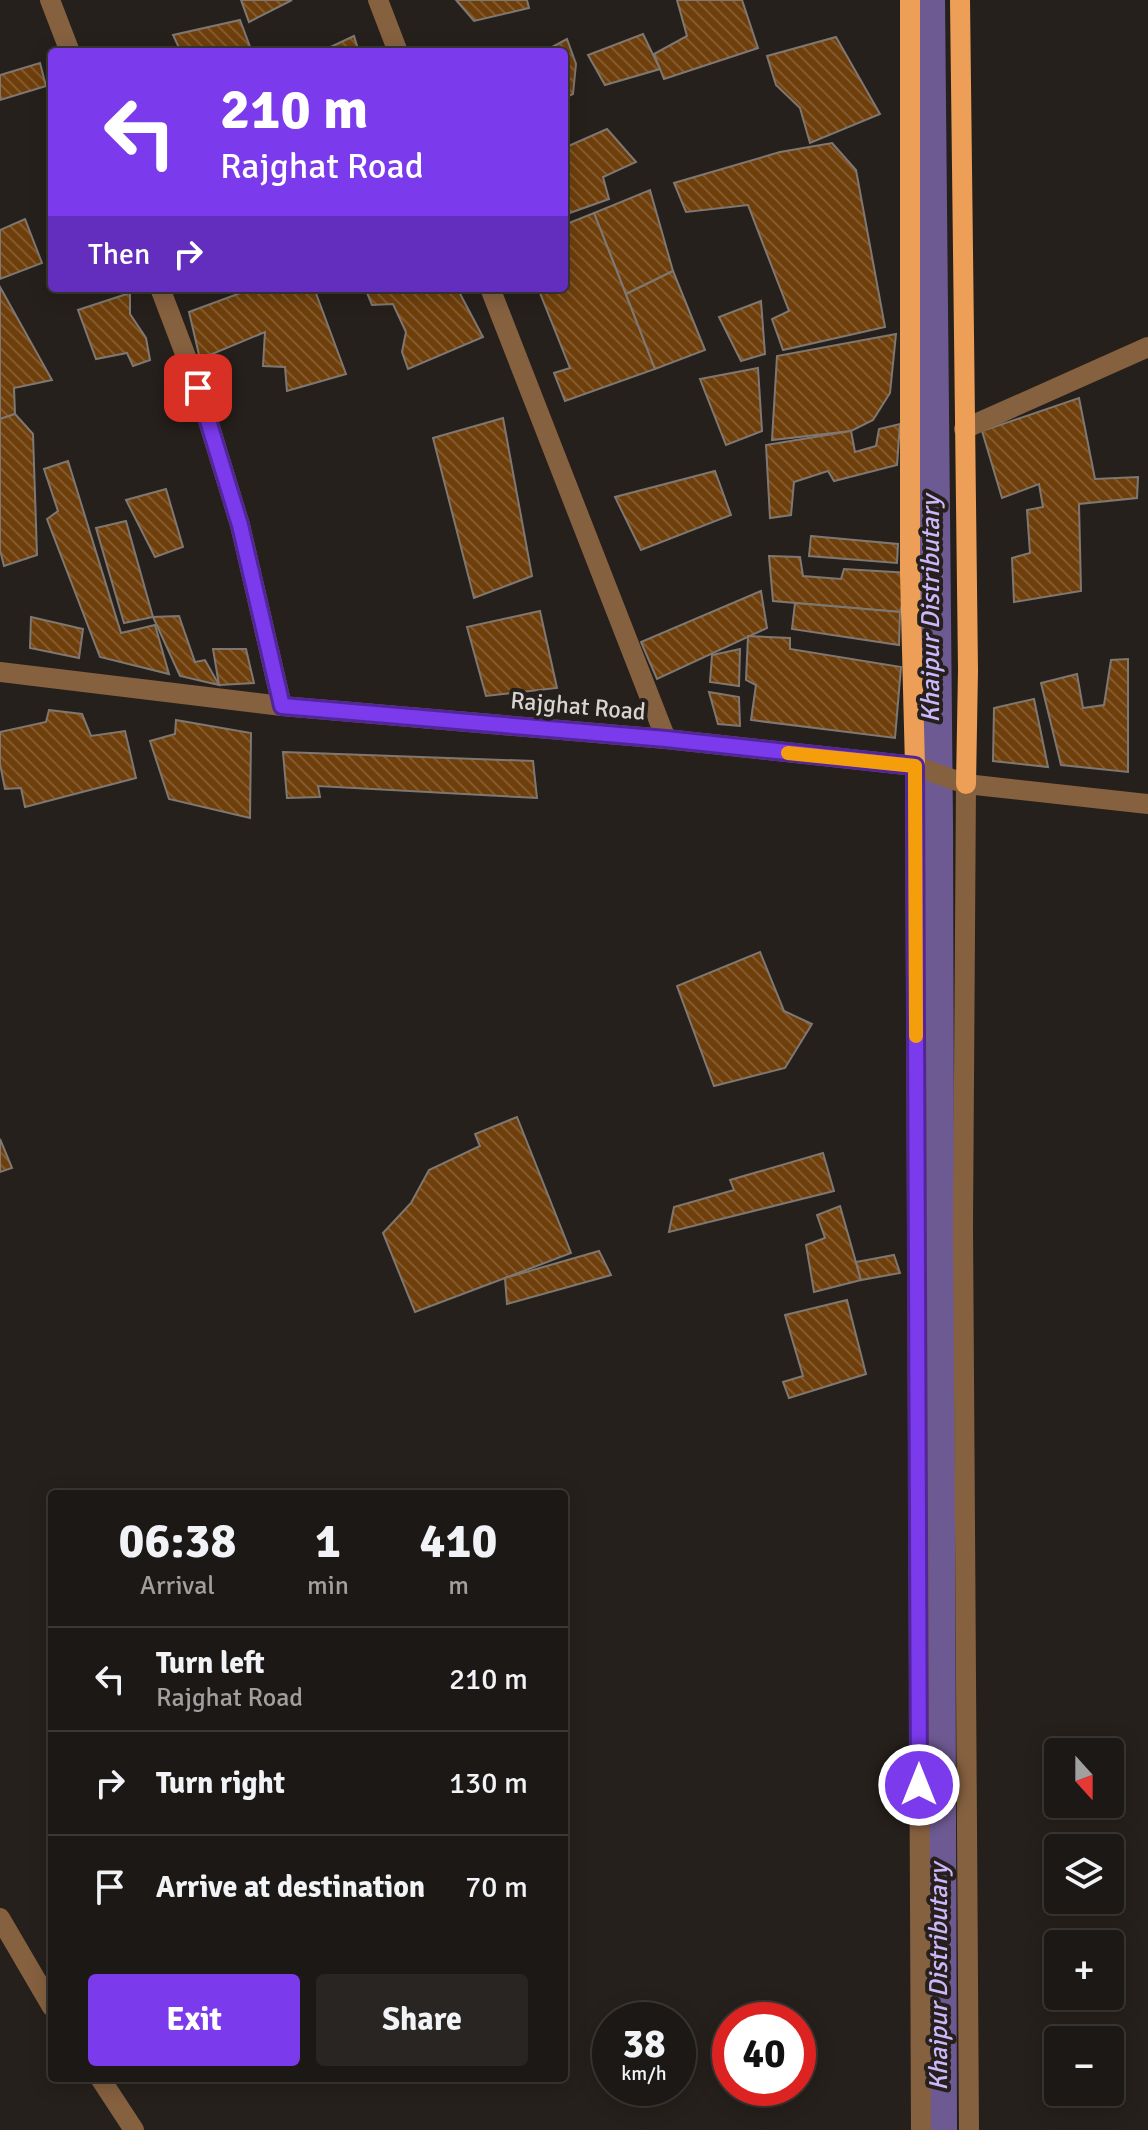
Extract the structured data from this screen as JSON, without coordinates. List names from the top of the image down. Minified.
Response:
{"streets":{"street":["Rajghat Road"]},"water":["Khaipur Distributary"],"north":"bottom","page":{"turn":["210 m","Rajghat Road"],"then":"Then","eta":["06:38","Arrival","1","min","410","m"],"list":[{"name":"Turn left","note":"Rajghat Road","value":"210 m"},{"name":"Turn right","value":"130 m"},{"name":"Arrive at destination","value":"70 m"}],"map_buttons":["+","−"],"buttons":["Exit","Share"],"speed":"38 km/h","limit":"40"}}
